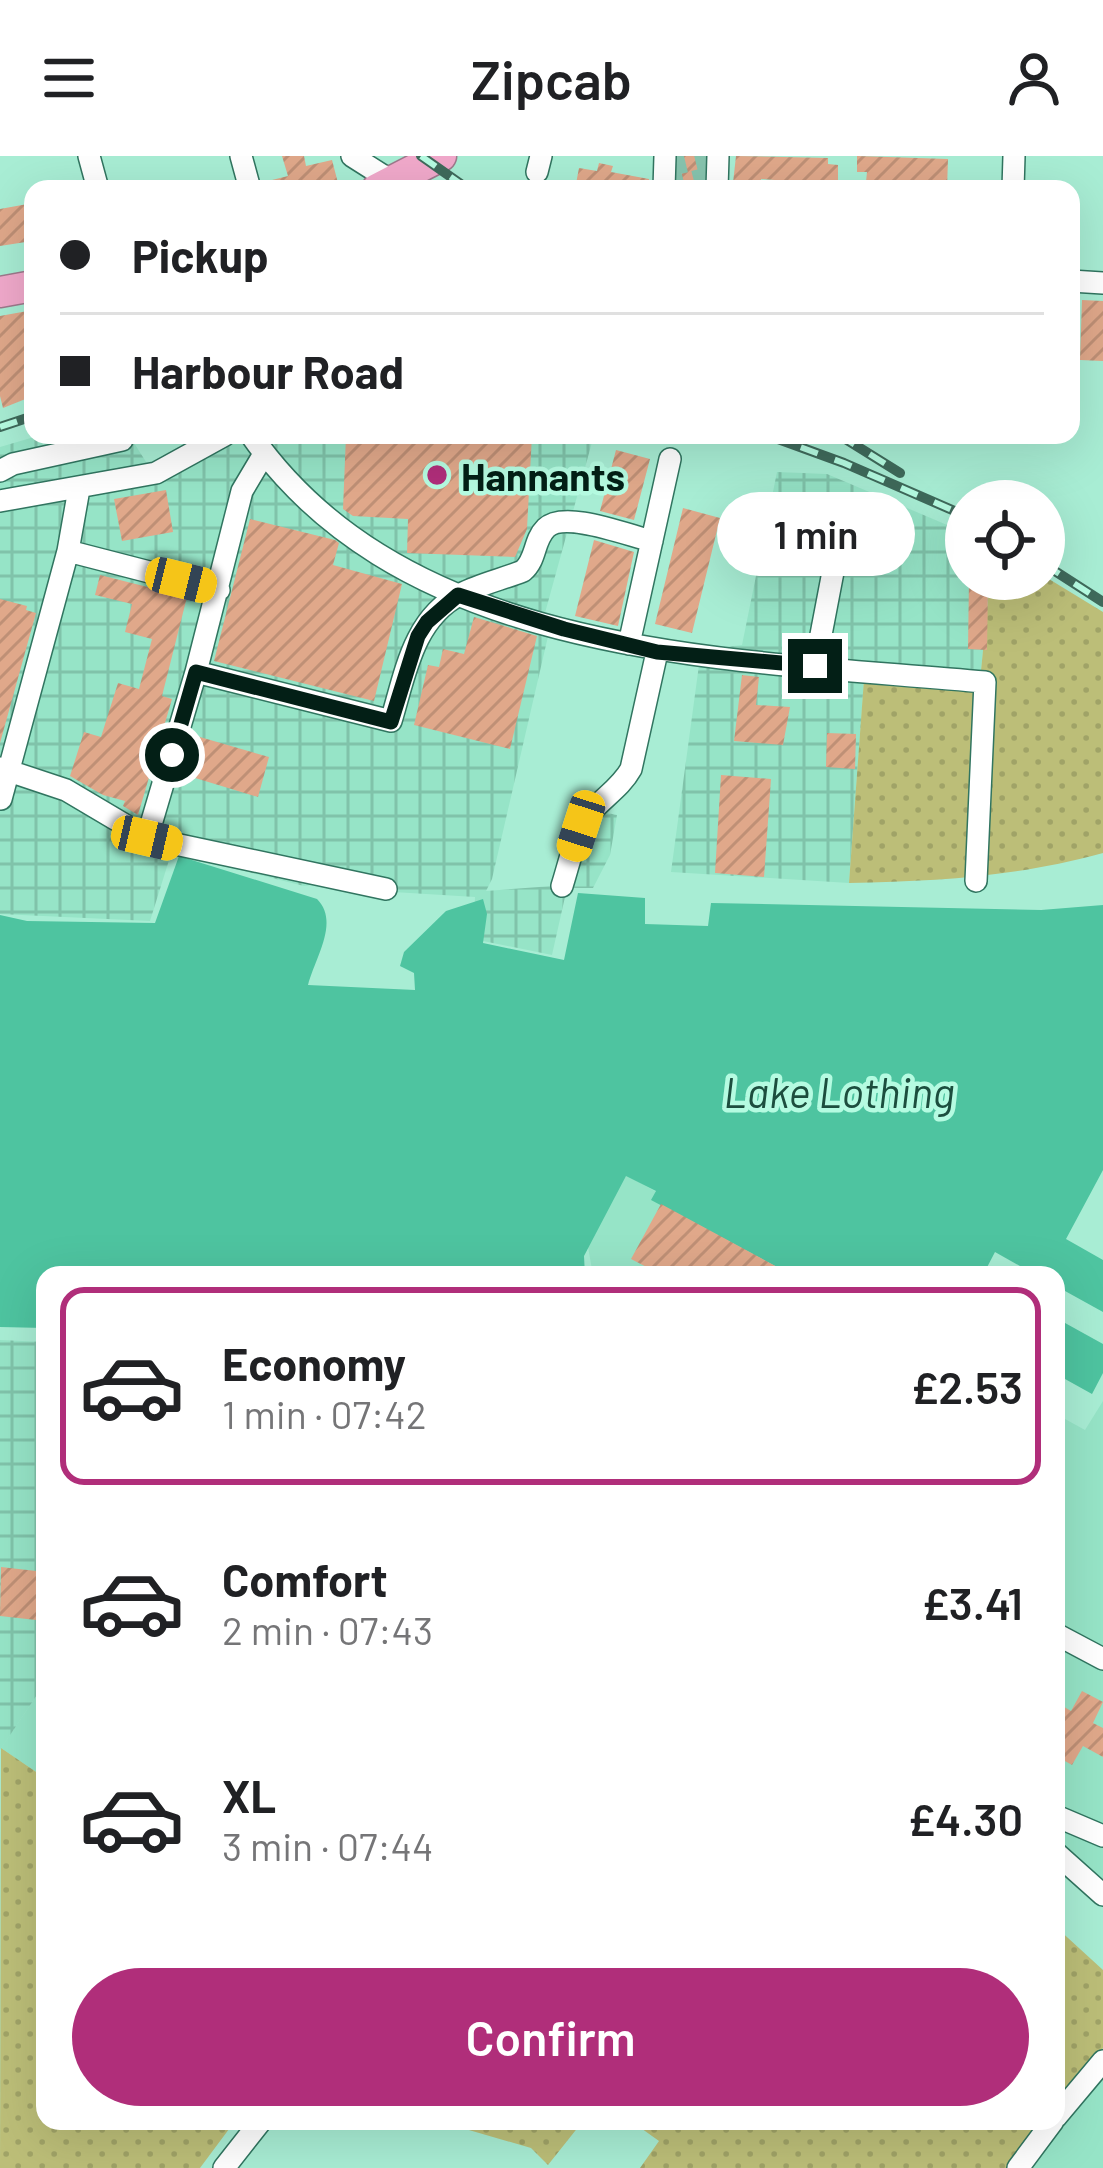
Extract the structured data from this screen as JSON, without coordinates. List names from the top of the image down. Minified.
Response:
{"water":["Lake Lothing"],"places":["Hannants"],"page":{"header":"Zipcab","banner":["Pickup","Harbour Road"],"bubble":"1 min","list":[{"name":"Economy","note":"1 min · 07:42","value":"£2.53"},{"name":"Comfort","note":"2 min · 07:43","value":"£3.41"},{"name":"XL","note":"3 min · 07:44","value":"£4.30"}],"buttons":"Confirm"}}
